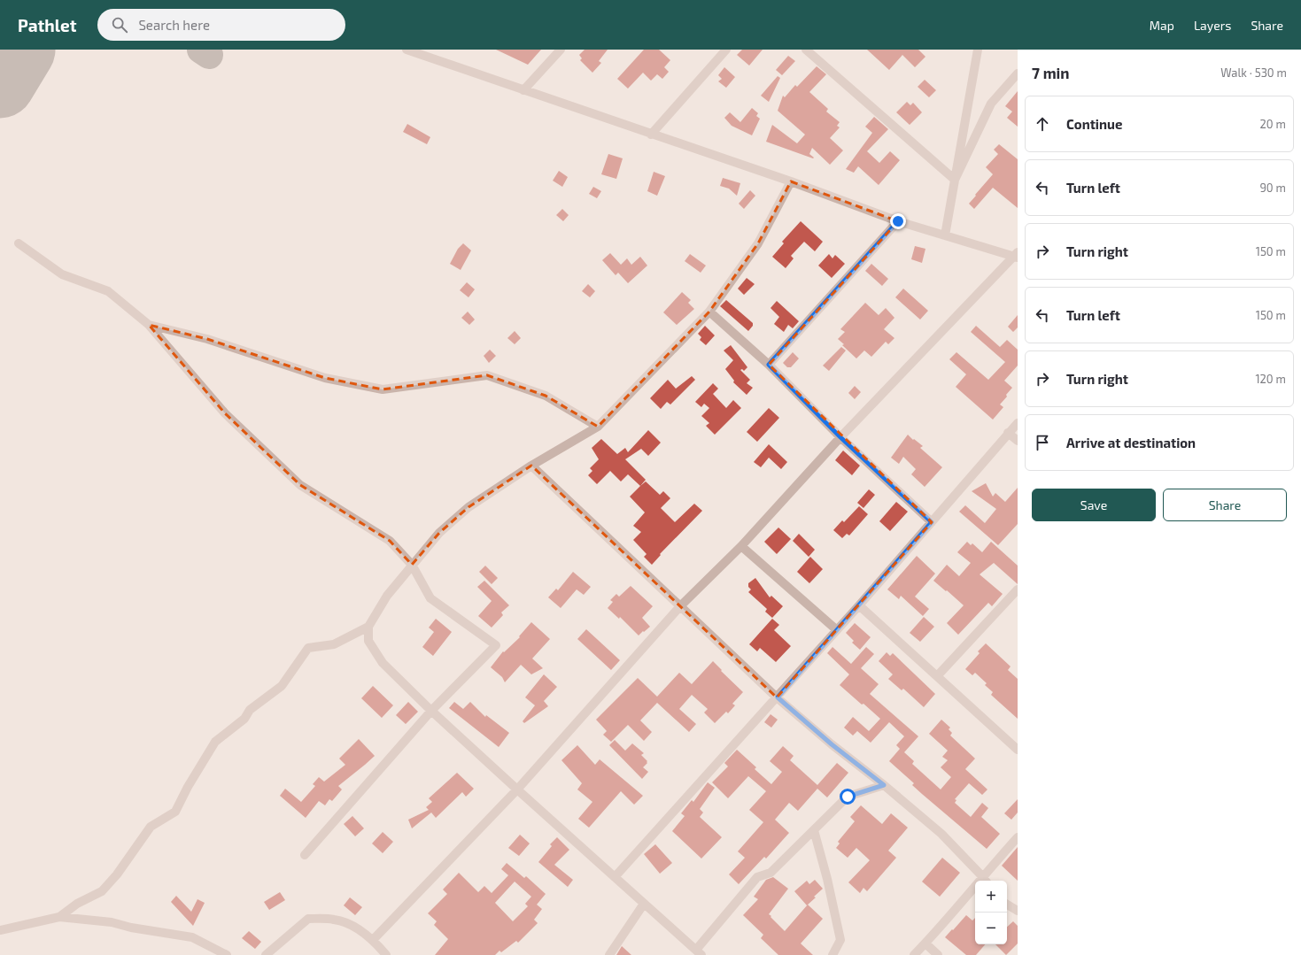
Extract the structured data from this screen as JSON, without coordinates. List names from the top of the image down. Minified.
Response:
{"page":{"header":"Pathlet","search":"Search here","nav":["Map","Layers","Share"],"heading":["7 min","Walk · 530 m"],"list":[["Continue","20 m"],["Turn left","90 m"],["Turn right","150 m"],["Turn left","150 m"],["Turn right","120 m"],"Arrive at destination"],"buttons":["Save","Share"],"map_buttons":["+","−"]}}
